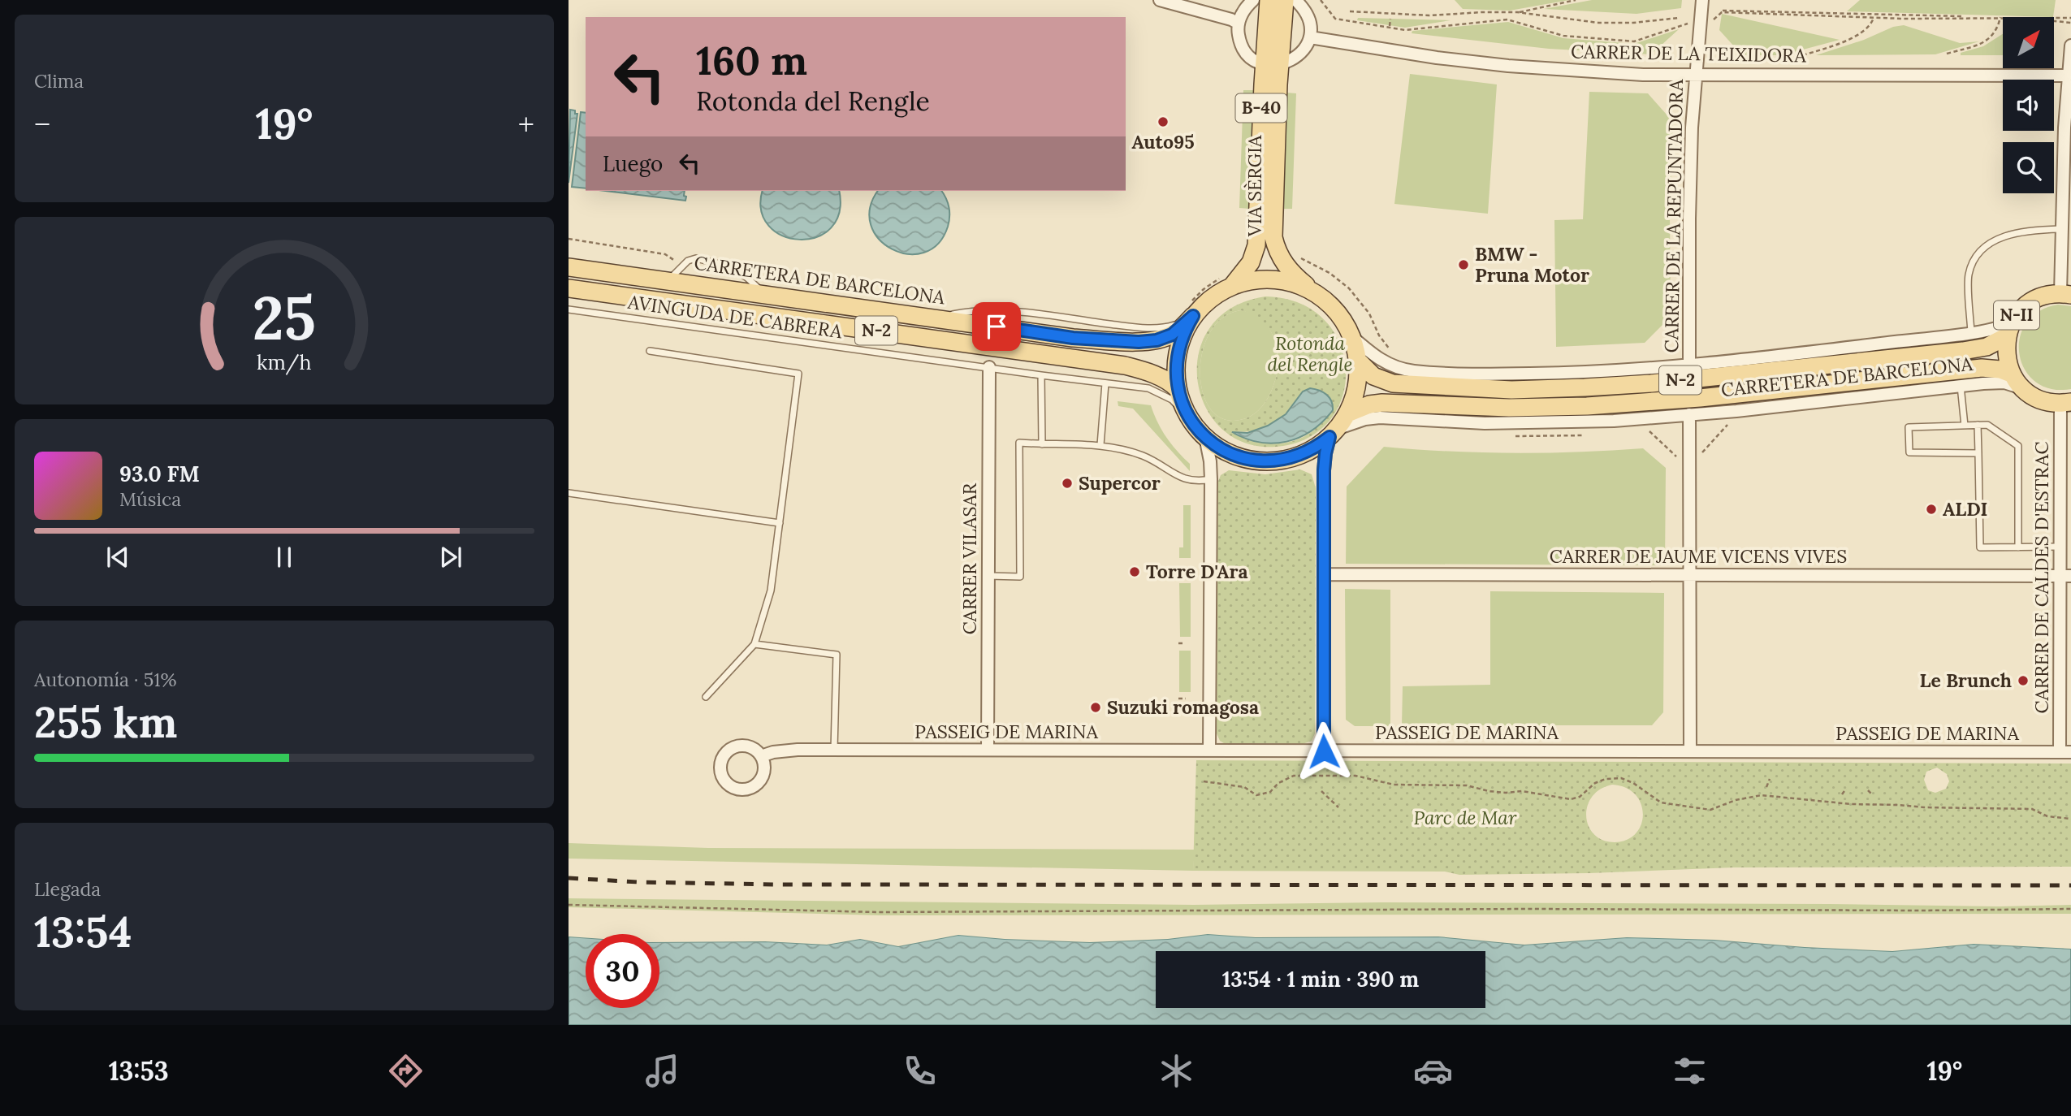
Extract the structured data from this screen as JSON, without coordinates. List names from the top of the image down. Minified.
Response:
{"streets":{"main road":["B-40","VIA SÈRGIA","CARRETERA DE BARCELONA","N-II","N-2"],"street":["CARRER DE LA TEIXIDORA","CARRER DE LA REPUNTADORA","CARRER DE JAUME VICENS VIVES","CARRER VILASAR","CARRER DE CALDES D'ESTRAC","PASSEIG DE MARINA"],"lane":["AVINGUDA DE CABRERA"]},"crossings":[["CARRER DE LA TEIXIDORA","CARRER DE LA REPUNTADORA"],["VIA SÈRGIA","CARRETERA DE BARCELONA"],["VIA SÈRGIA","AVINGUDA DE CABRERA"],["VIA SÈRGIA","N-2"],["CARRER DE LA REPUNTADORA","CARRETERA DE BARCELONA"],["CARRETERA DE BARCELONA","N-II"],["CARRETERA DE BARCELONA","AVINGUDA DE CABRERA"],["CARRETERA DE BARCELONA","N-2"],["N-II","N-2"],["N-II","CARRER DE CALDES D'ESTRAC"],["AVINGUDA DE CABRERA","N-2"],["AVINGUDA DE CABRERA","CARRER VILASAR"],["CARRER DE JAUME VICENS VIVES","CARRER DE CALDES D'ESTRAC"],["CARRER VILASAR","PASSEIG DE MARINA"],["CARRER DE CALDES D'ESTRAC","PASSEIG DE MARINA"]],"parks":["Rotonda del Rengle","Parc de Mar"],"places":["Auto95","BMW - Pruna Motor","Supercor","ALDI","Torre D'Ara","Le Brunch","Suzuki romagosa"],"north":"top right","page":{"tile":["Clima",["Autonomía · 51%","255 km"],["Llegada","13:54"]],"turn":["160 m","Rotonda del Rengle"],"heat":["−","19°","+"],"then":"Luego","song":["93.0 FM","Música"],"limit":"30","trip":"13:54 · 1 min · 390 m","tabs":["13:53","19°"],"gauge":["25","km/h"]}}
